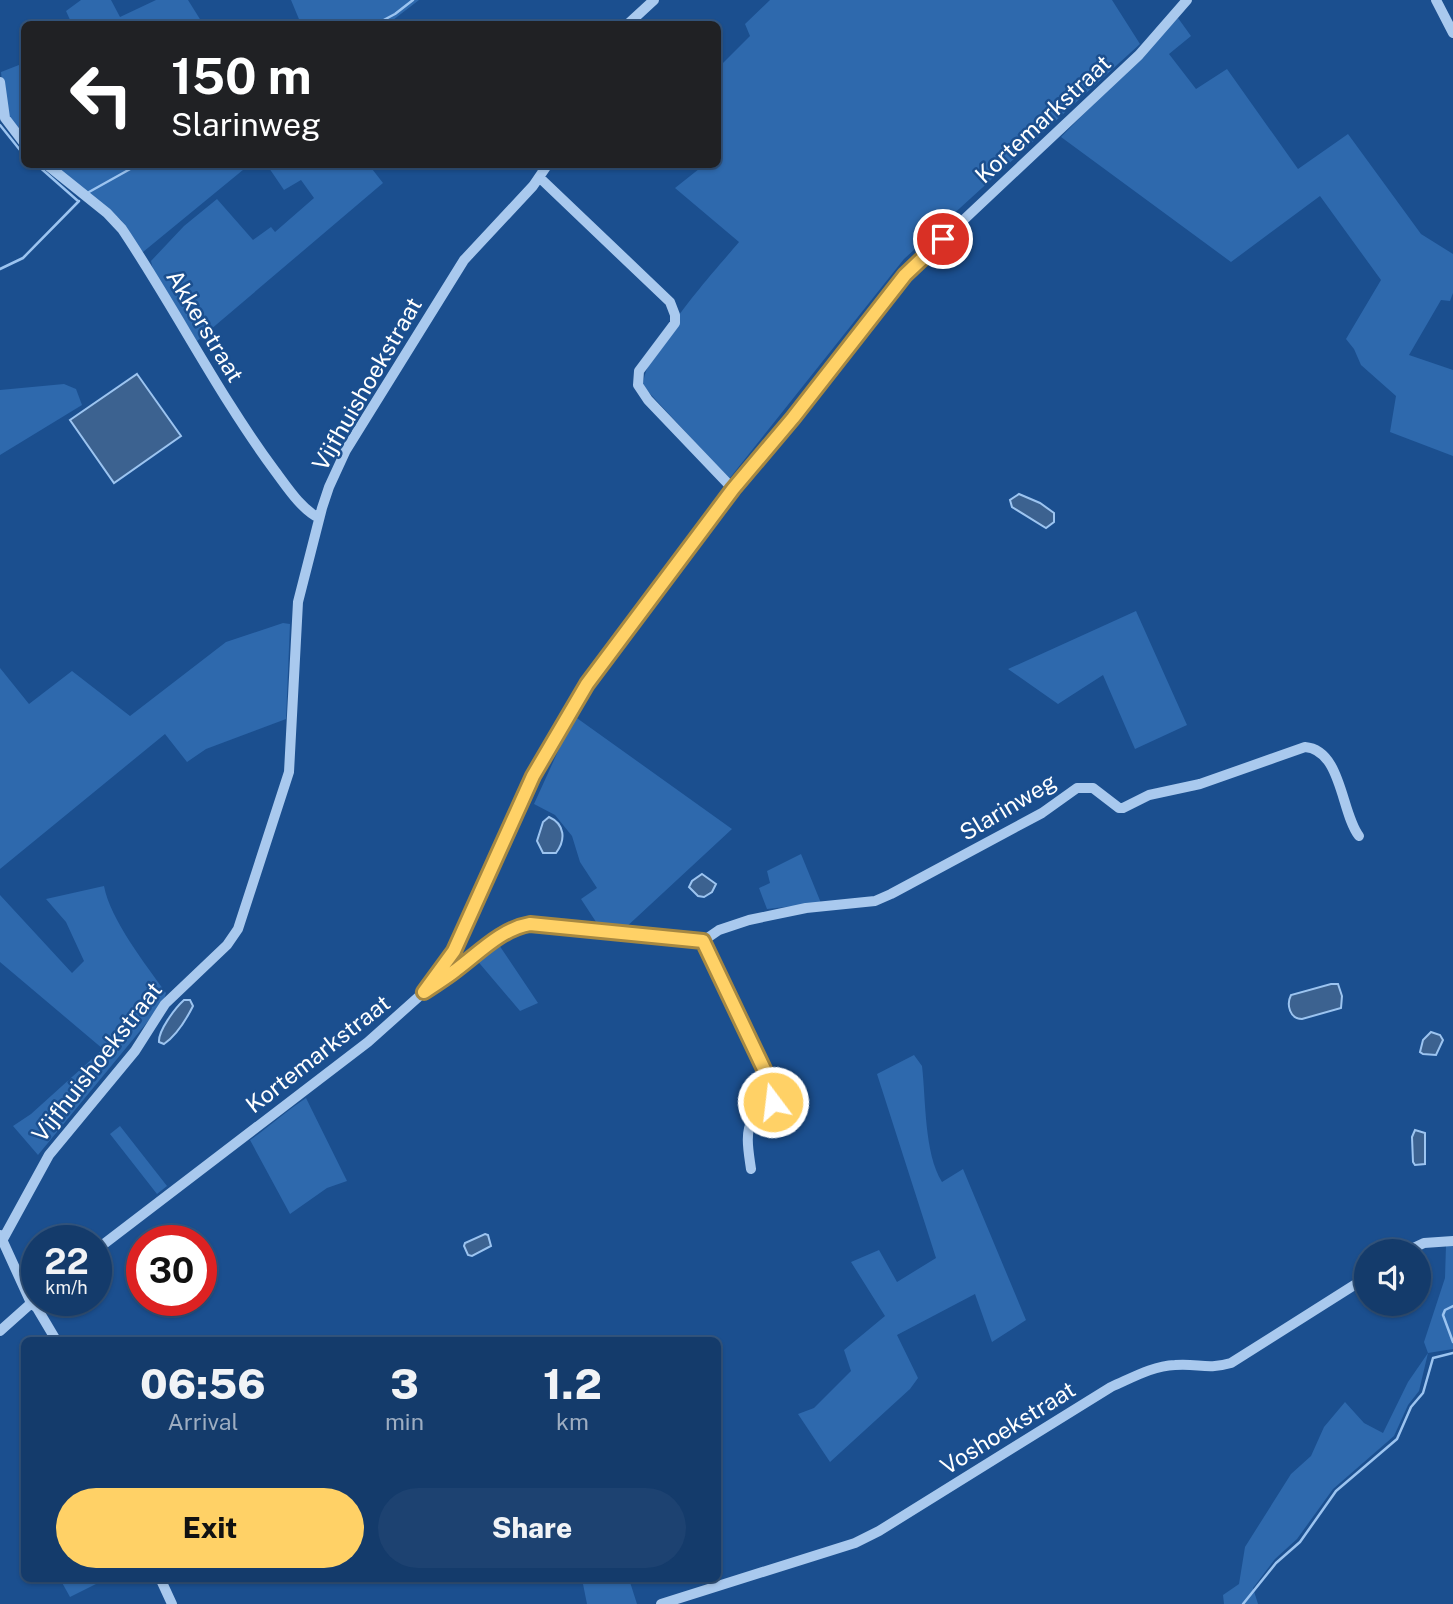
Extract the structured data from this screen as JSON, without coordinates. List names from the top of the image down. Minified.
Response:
{"streets":{"street":["Kortemarkstraat","Akkerstraat","Vijfhuishoekstraat","Slarinweg","Voshoekstraat"]},"crossings":[["Akkerstraat","Vijfhuishoekstraat"]],"page":{"turn":["150 m","Slarinweg"],"speed":"22 km/h","limit":"30","eta":["06:56","Arrival","3","min","1.2","km"],"buttons":["Exit","Share"]}}
